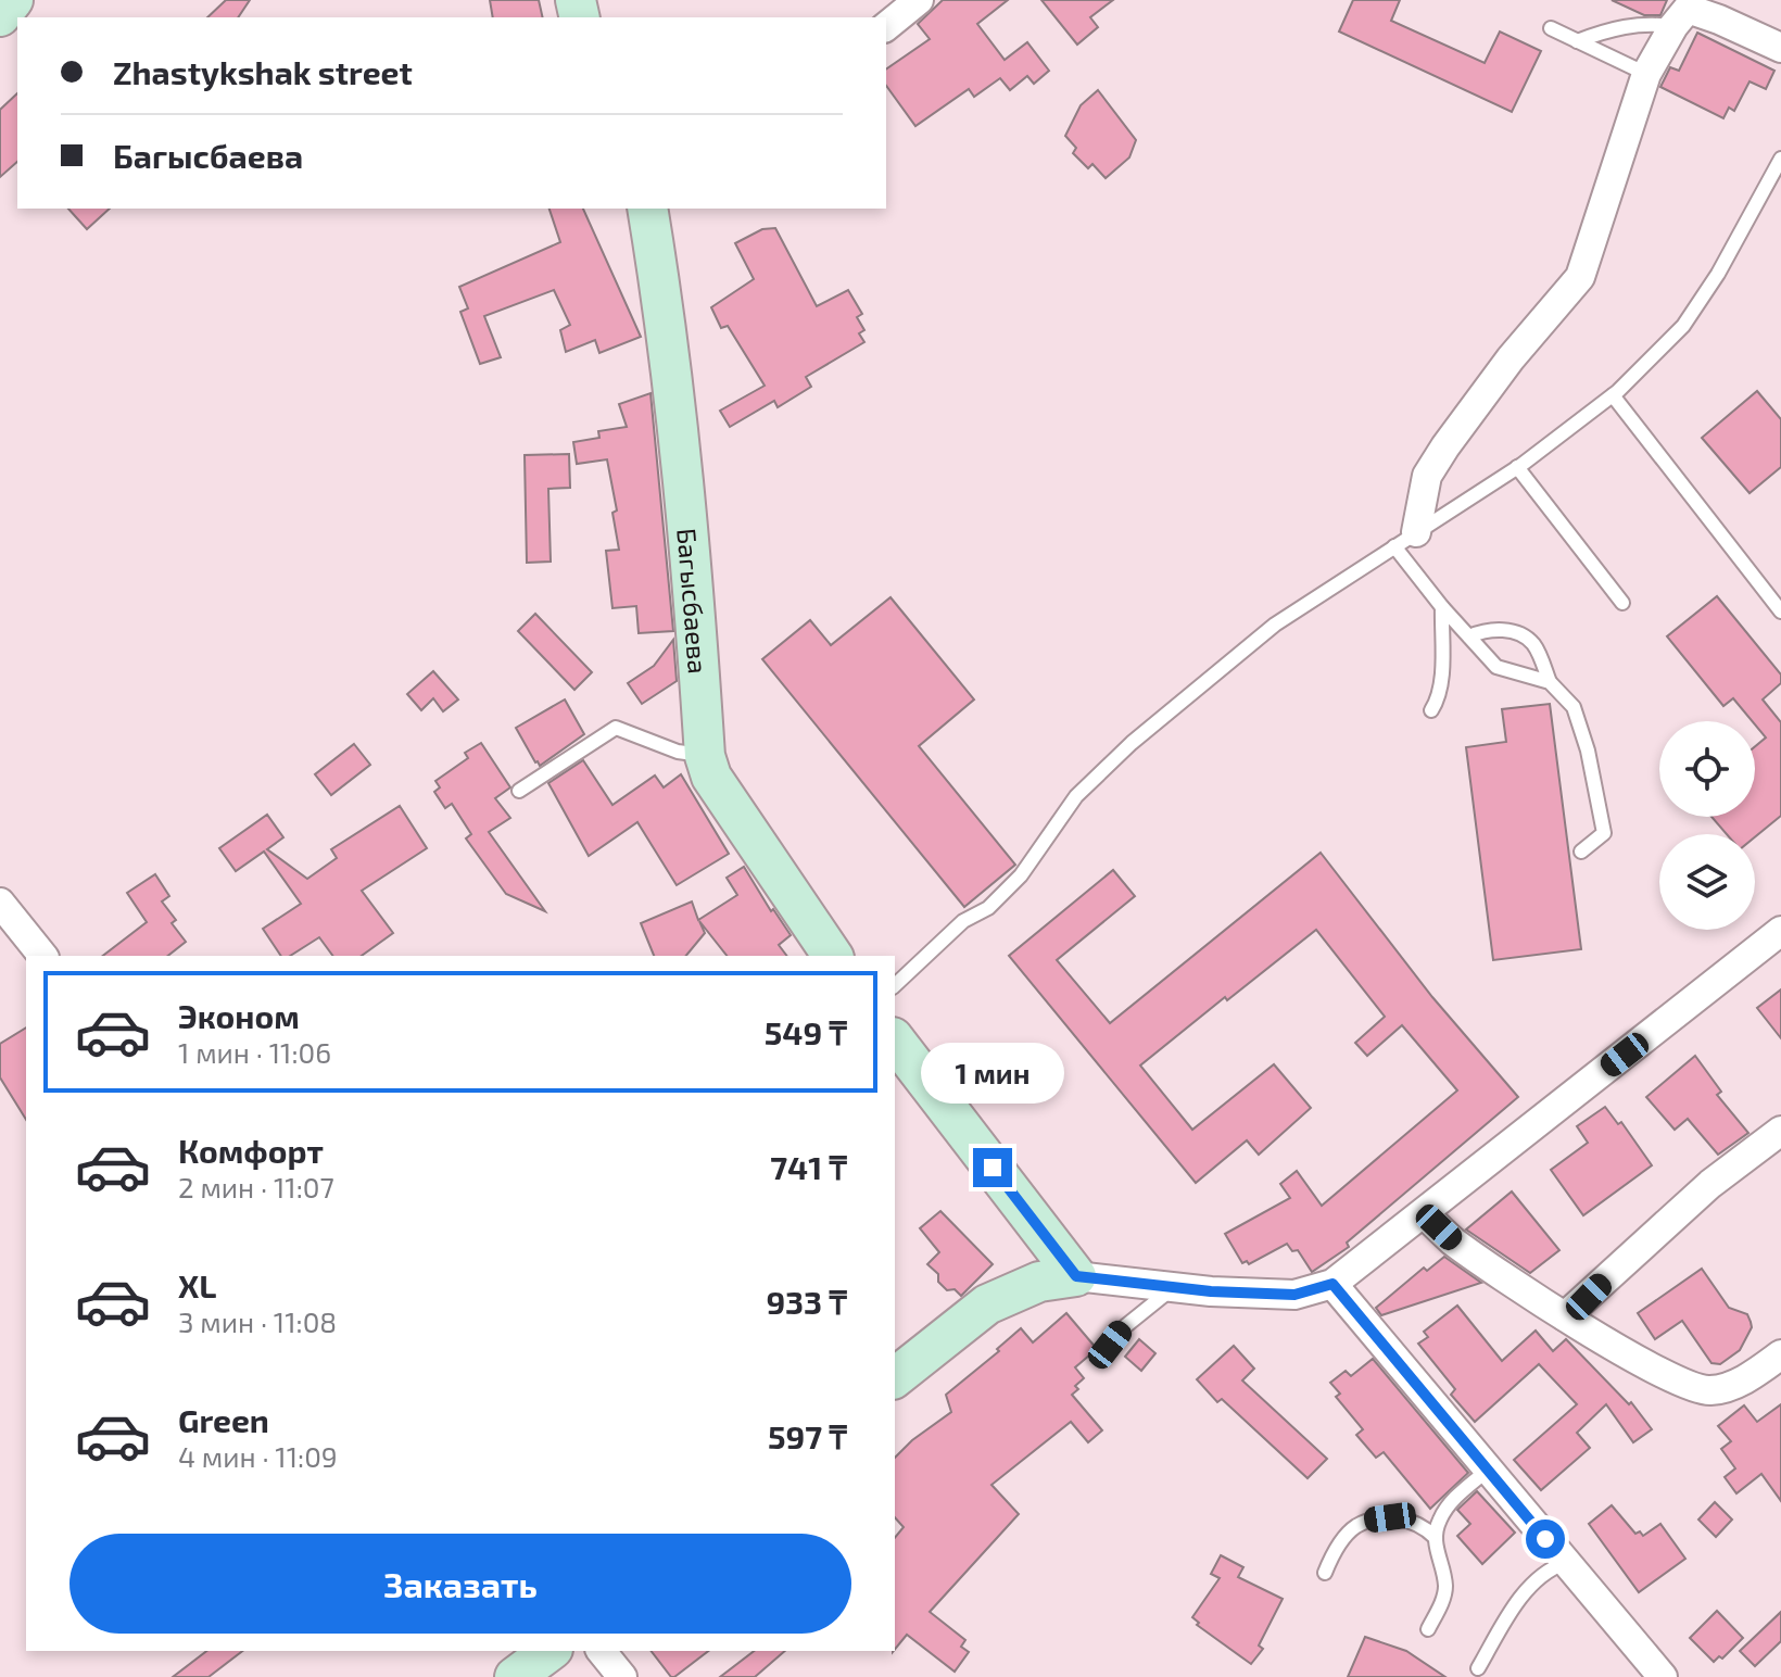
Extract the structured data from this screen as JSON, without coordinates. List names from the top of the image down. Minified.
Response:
{"streets":{"street":["Багысбаева"]},"page":{"banner":["Zhastykshak street","Багысбаева"],"list":[{"name":"Эконом","note":"1 мин · 11:06","value":"549 ₸"},{"name":"Комфорт","note":"2 мин · 11:07","value":"741 ₸"},{"name":"XL","note":"3 мин · 11:08","value":"933 ₸"},{"name":"Green","note":"4 мин · 11:09","value":"597 ₸"}],"bubble":"1 мин","buttons":"Заказать"}}
